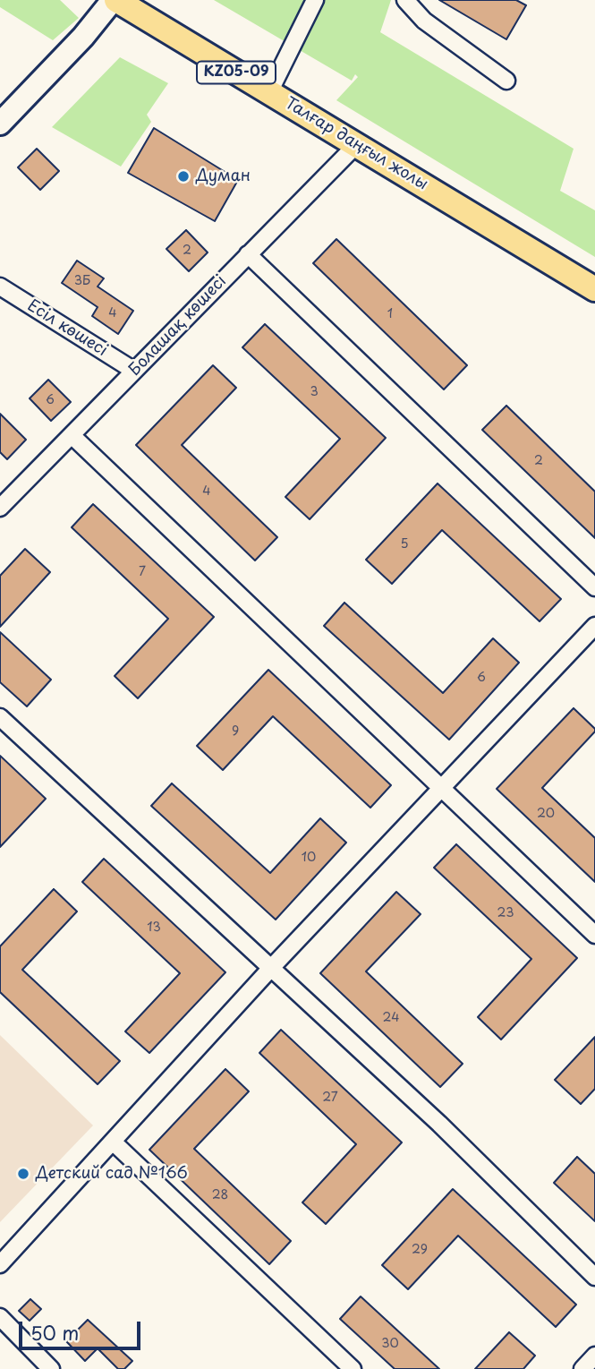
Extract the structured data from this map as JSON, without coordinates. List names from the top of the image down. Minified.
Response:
{"streets":{"main road":["KZ05-09","Талғар даңғыл жолы"],"street":["Болашақ көшесі","Есіл көшесі"]},"crossings":[["Талғар даңғыл жолы","Болашақ көшесі"],["Болашақ көшесі","Есіл көшесі"]],"places":["Думан","Детский сад №166"],"house_numbers":["2","3Б","4","1","3","6","2","4","5","7","6","9","20","10","23","13","24","27","28","29","30"],"scale_bar":"50 m"}
